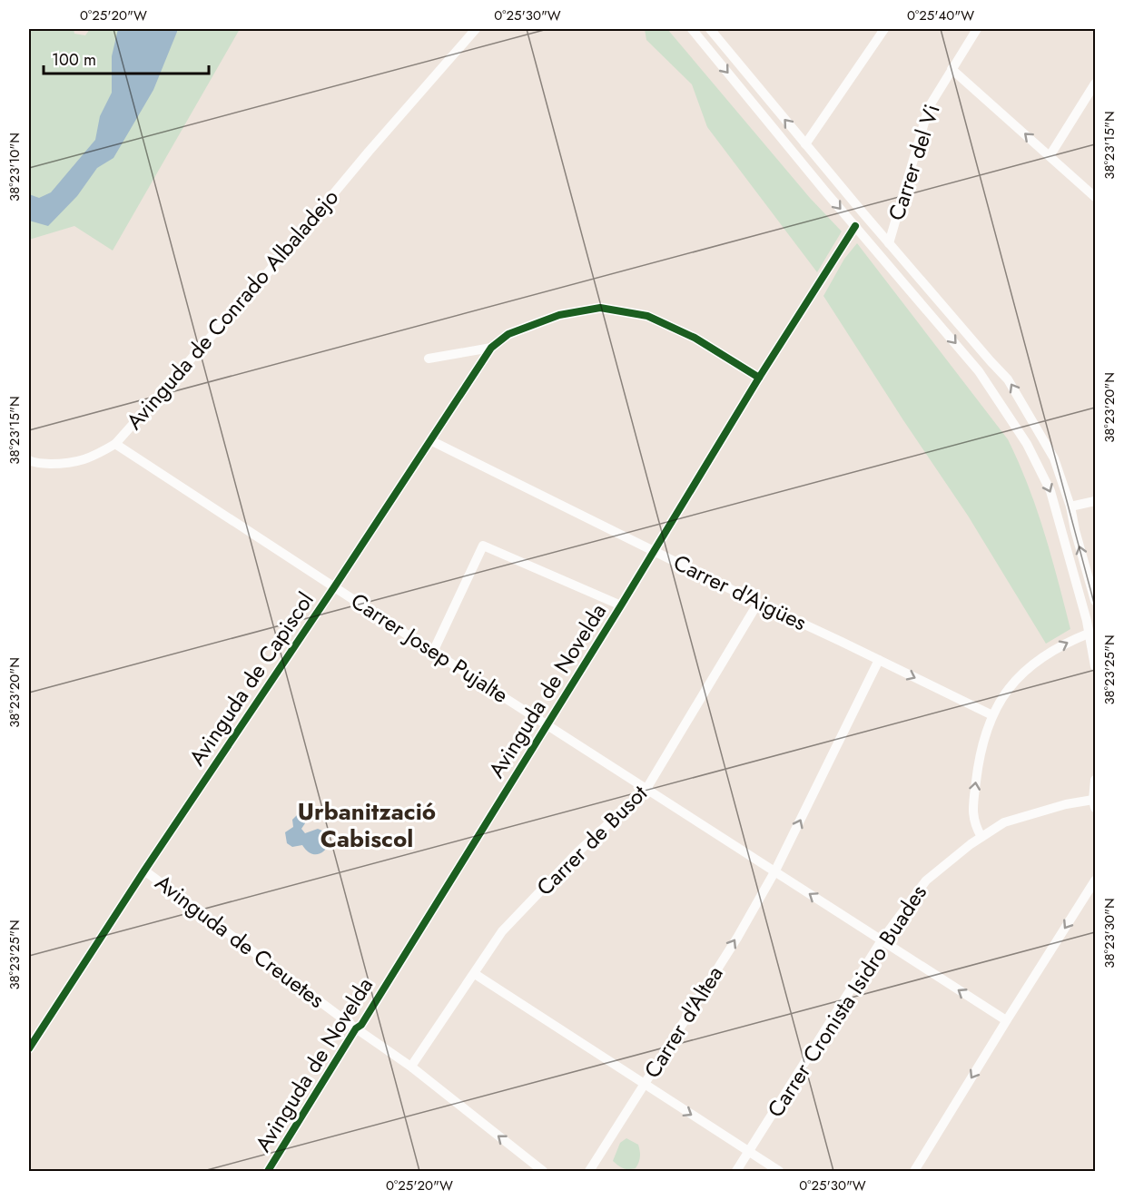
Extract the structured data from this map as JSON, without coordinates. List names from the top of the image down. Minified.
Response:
{"streets":{"street":["Carrer del Vi","Avinguda de Conrado Albaladejo","Carrer d'Aigües","Carrer Josep Pujalte","Avinguda de Capiscol","Avinguda de Novelda","Carrer de Busot","Avinguda de Creuetes","Carrer Cronista Isidro Buades","Carrer d'Altea"]},"crossings":[["Avinguda de Conrado Albaladejo","Carrer Josep Pujalte"],["Carrer d'Aigües","Avinguda de Capiscol"],["Carrer d'Aigües","Avinguda de Novelda"],["Carrer d'Aigües","Carrer de Busot"],["Carrer d'Aigües","Carrer d'Altea"],["Carrer Josep Pujalte","Avinguda de Capiscol"],["Carrer Josep Pujalte","Avinguda de Novelda"],["Carrer Josep Pujalte","Carrer de Busot"],["Carrer Josep Pujalte","Carrer Cronista Isidro Buades"],["Carrer Josep Pujalte","Carrer d'Altea"],["Avinguda de Capiscol","Avinguda de Novelda"],["Avinguda de Capiscol","Avinguda de Creuetes"],["Avinguda de Novelda","Avinguda de Creuetes"],["Carrer de Busot","Avinguda de Creuetes"]],"one_way":["Carrer d'Altea"],"districts":["Urbanització Cabiscol"],"scale_bar":"100 m","coordinates":["0°25'20\"W","0°25'30\"W","0°25'40\"W","38°23'15\"N","38°23'10\"N","38°23'20\"N","38°23'25\"N","38°23'30\"N"]}
